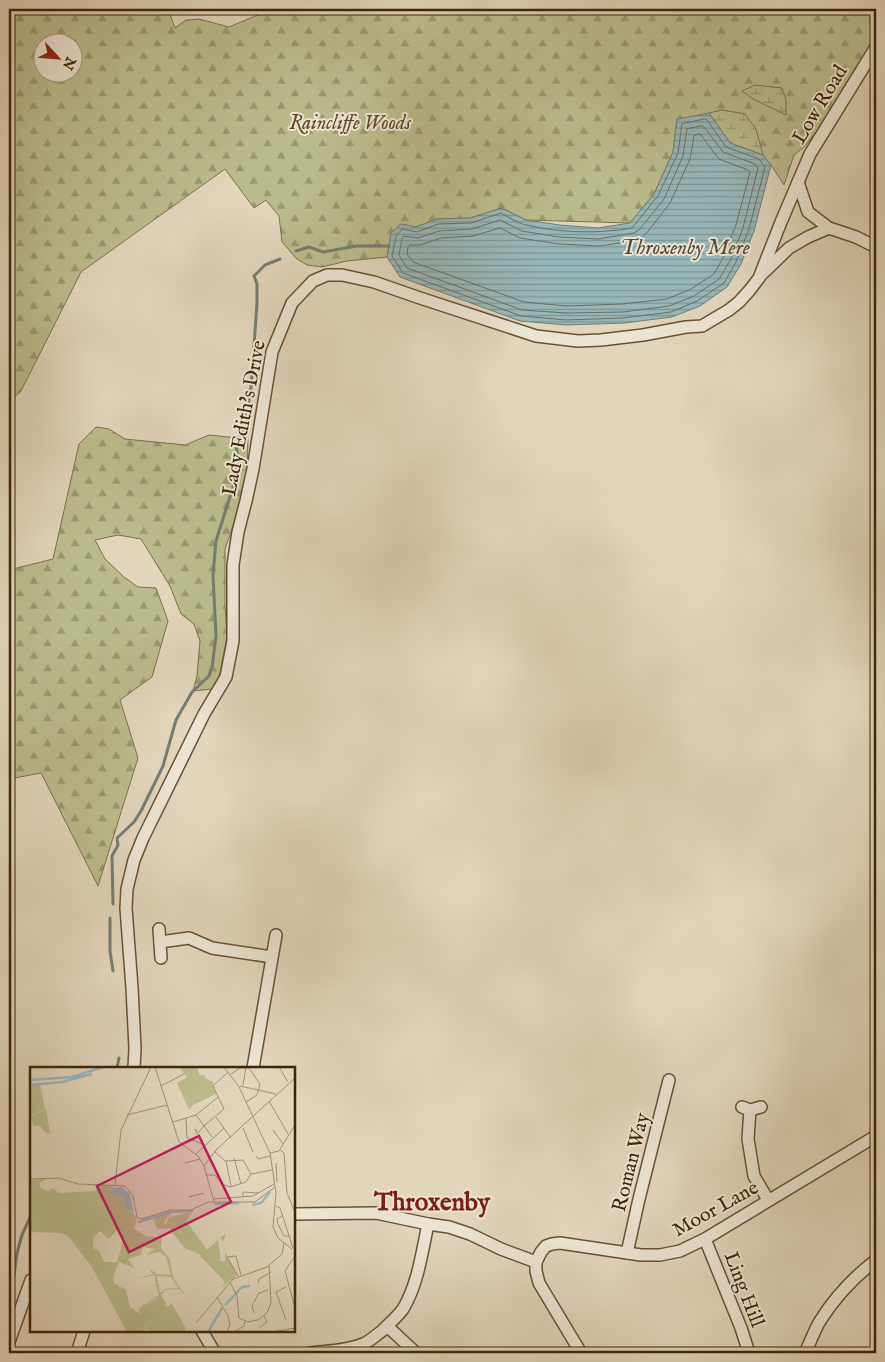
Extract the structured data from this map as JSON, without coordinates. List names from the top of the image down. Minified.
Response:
{"streets":{"street":["Low Road","Lady Edith's Drive","Roman Way","Moor Lane","Ling Hill"]},"crossings":[["Low Road","Lady Edith's Drive"],["Roman Way","Moor Lane"],["Moor Lane","Ling Hill"]],"districts":["Throxenby"],"water":["Throxenby Mere"],"parks":["Raincliffe Woods"],"north":"bottom right"}
